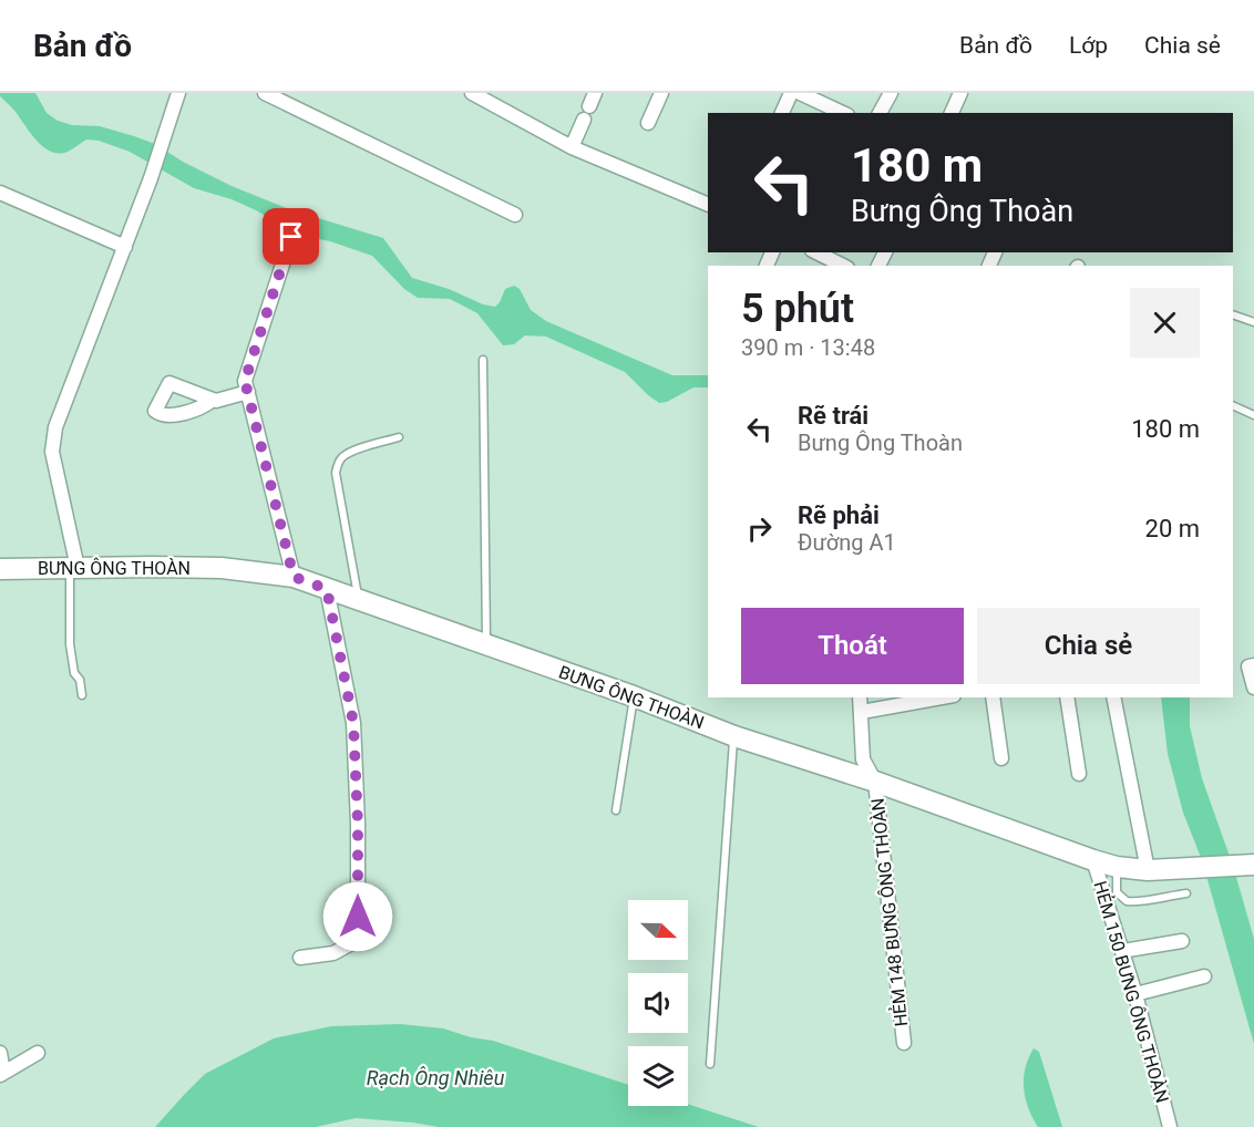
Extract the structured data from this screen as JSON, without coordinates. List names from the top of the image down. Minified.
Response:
{"streets":{"street":["BƯNG ÔNG THOÀN","HẺM 148 BƯNG ÔNG THOÀN","HẺM 150 BƯNG ÔNG THOÀN"]},"crossings":[["BƯNG ÔNG THOÀN","HẺM 148 BƯNG ÔNG THOÀN"],["BƯNG ÔNG THOÀN","HẺM 150 BƯNG ÔNG THOÀN"]],"water":["Rạch Ông Nhiêu"],"north":"right","page":{"header":"Bản đồ","nav":["Bản đồ","Lớp","Chia sẻ"],"turn":["180 m","Bưng Ông Thoàn"],"heading":["5 phút","390 m · 13:48"],"list":[{"name":"Rẽ trái","note":"Bưng Ông Thoàn","value":"180 m"},{"name":"Rẽ phải","note":"Đường A1","value":"20 m"}],"buttons":["Thoát","Chia sẻ"]}}
